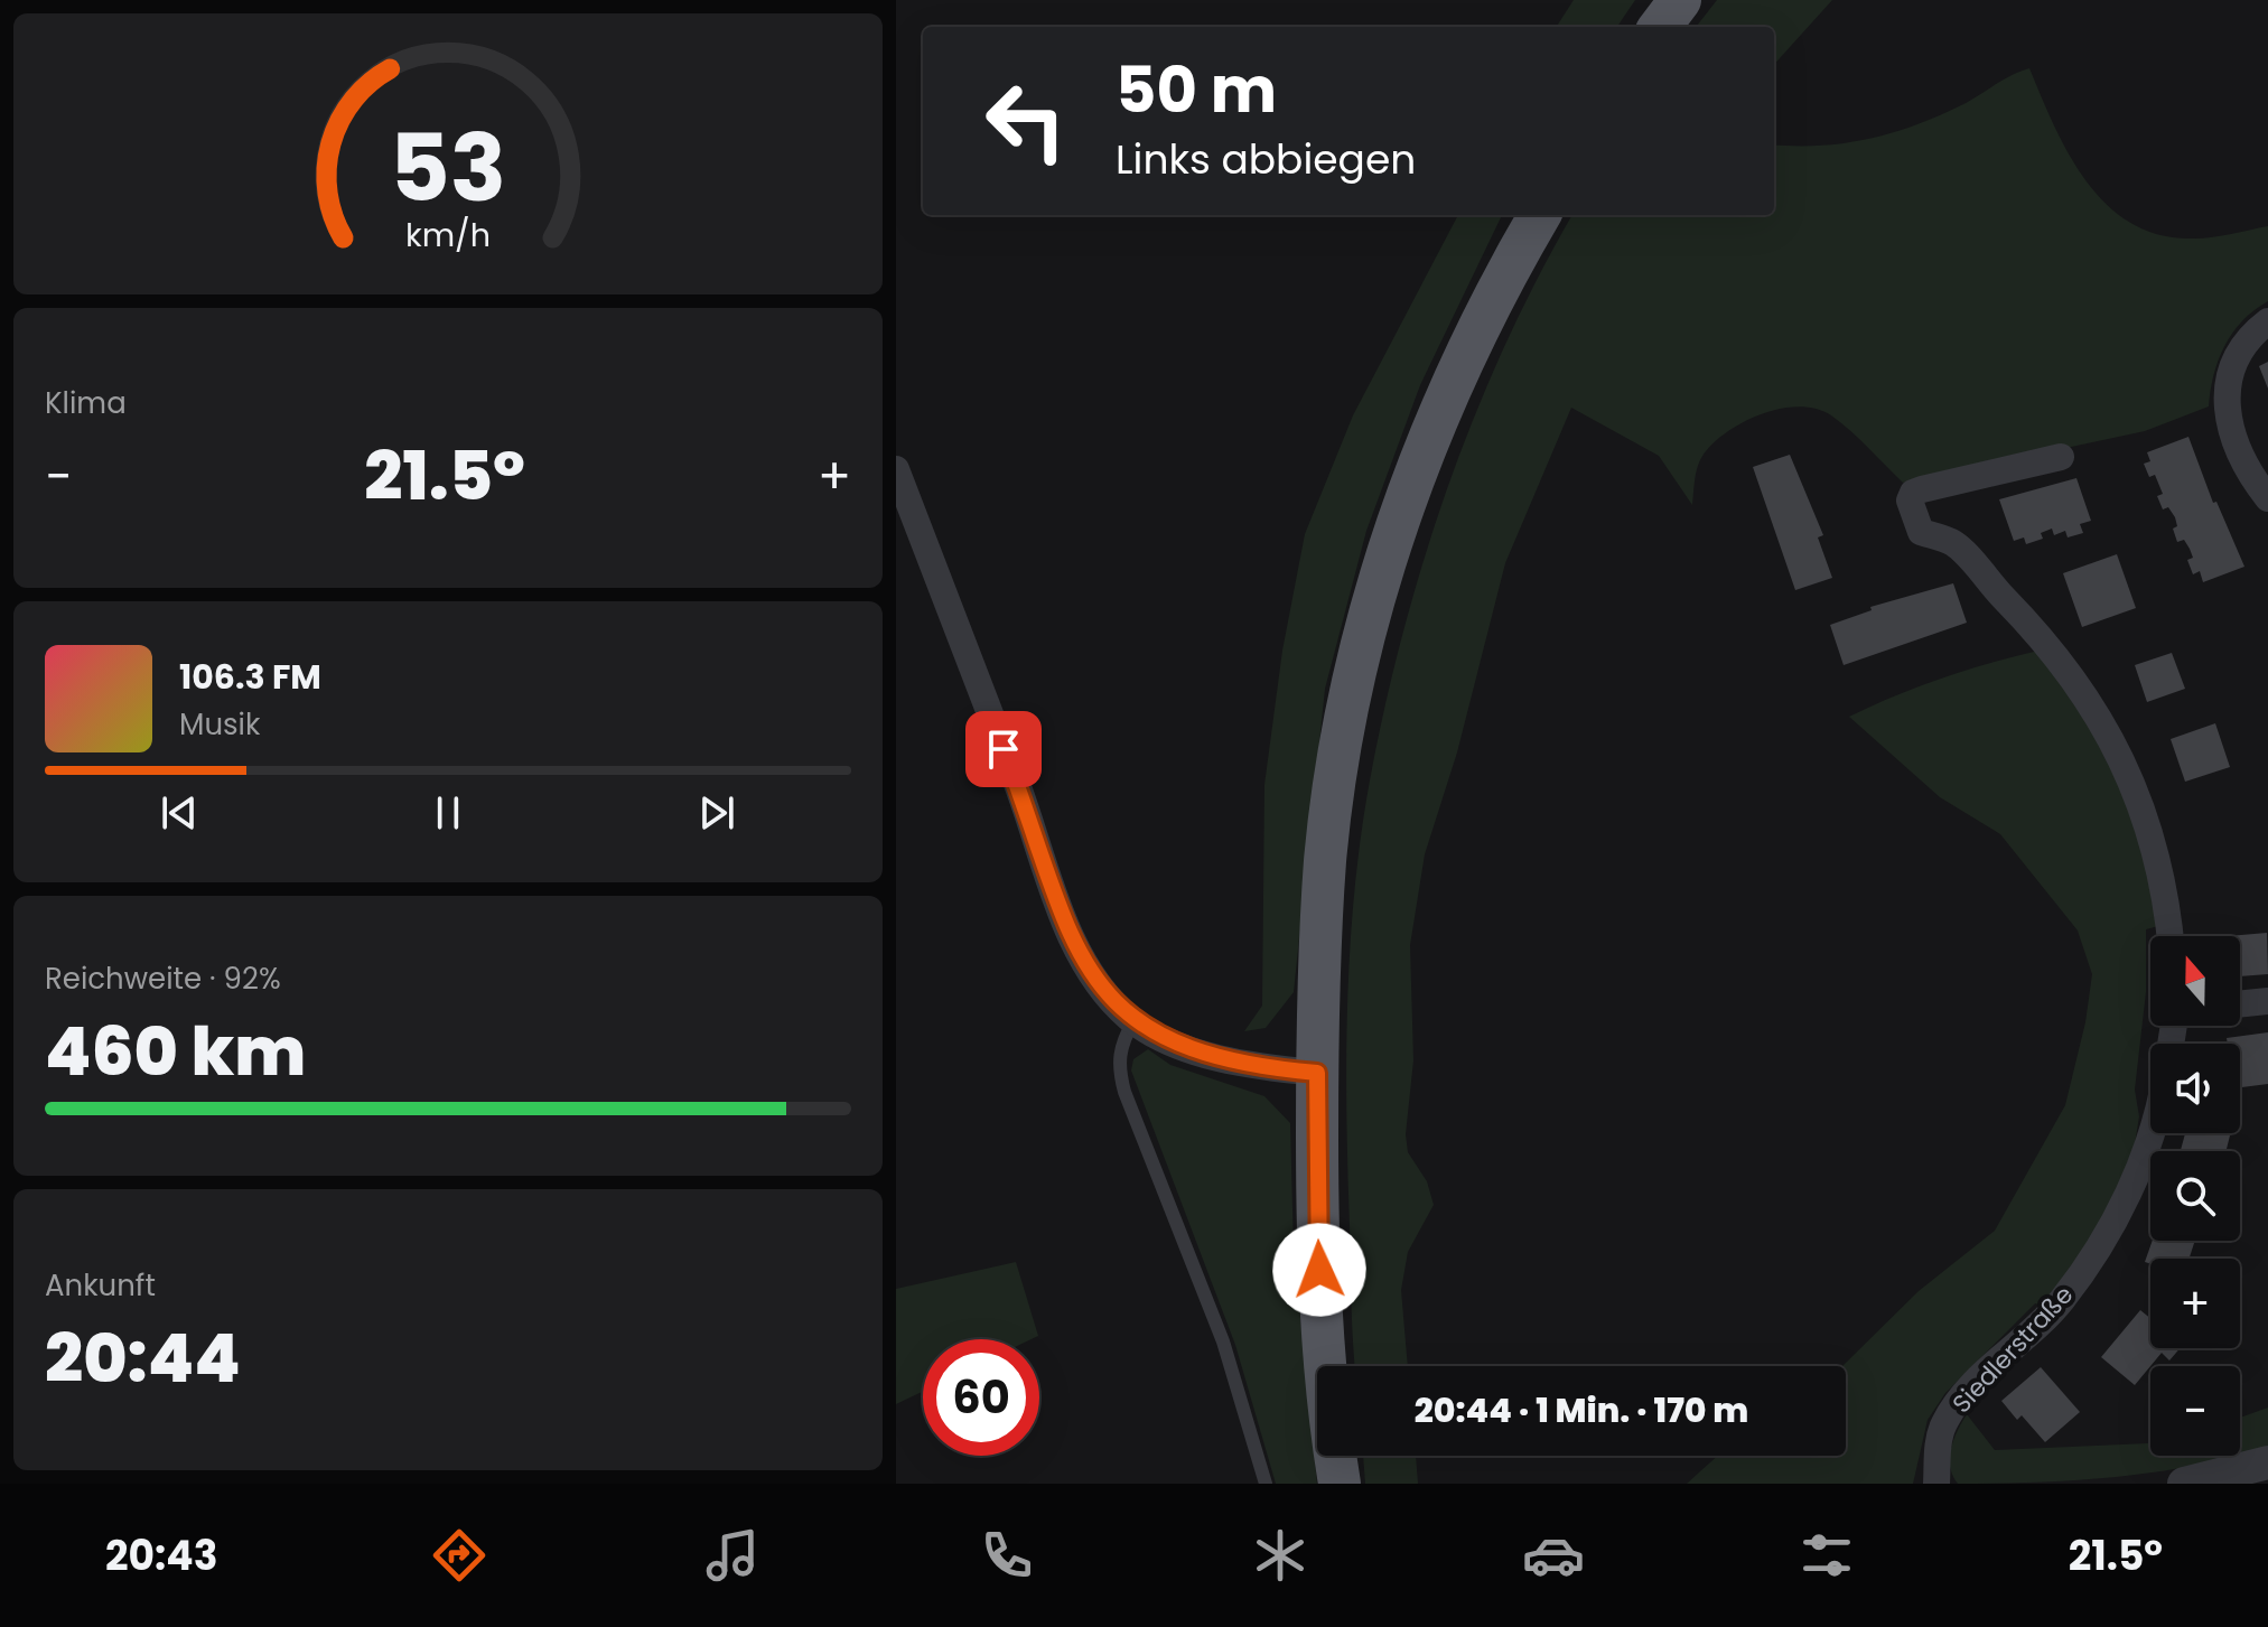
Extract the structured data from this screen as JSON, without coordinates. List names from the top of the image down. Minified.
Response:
{"streets":{"street":["Siedlerstraße"]},"north":"top","page":{"turn":["50 m","Links abbiegen"],"tile":["Klima",["Reichweite · 92%","460 km"],["Ankunft","20:44"]],"heat":["−","21.5°","+"],"song":["106.3 FM","Musik"],"map_buttons":["+","−"],"limit":"60","trip":"20:44 · 1 Min. · 170 m","tabs":["20:43","21.5°"],"gauge":["53","km/h"]}}
